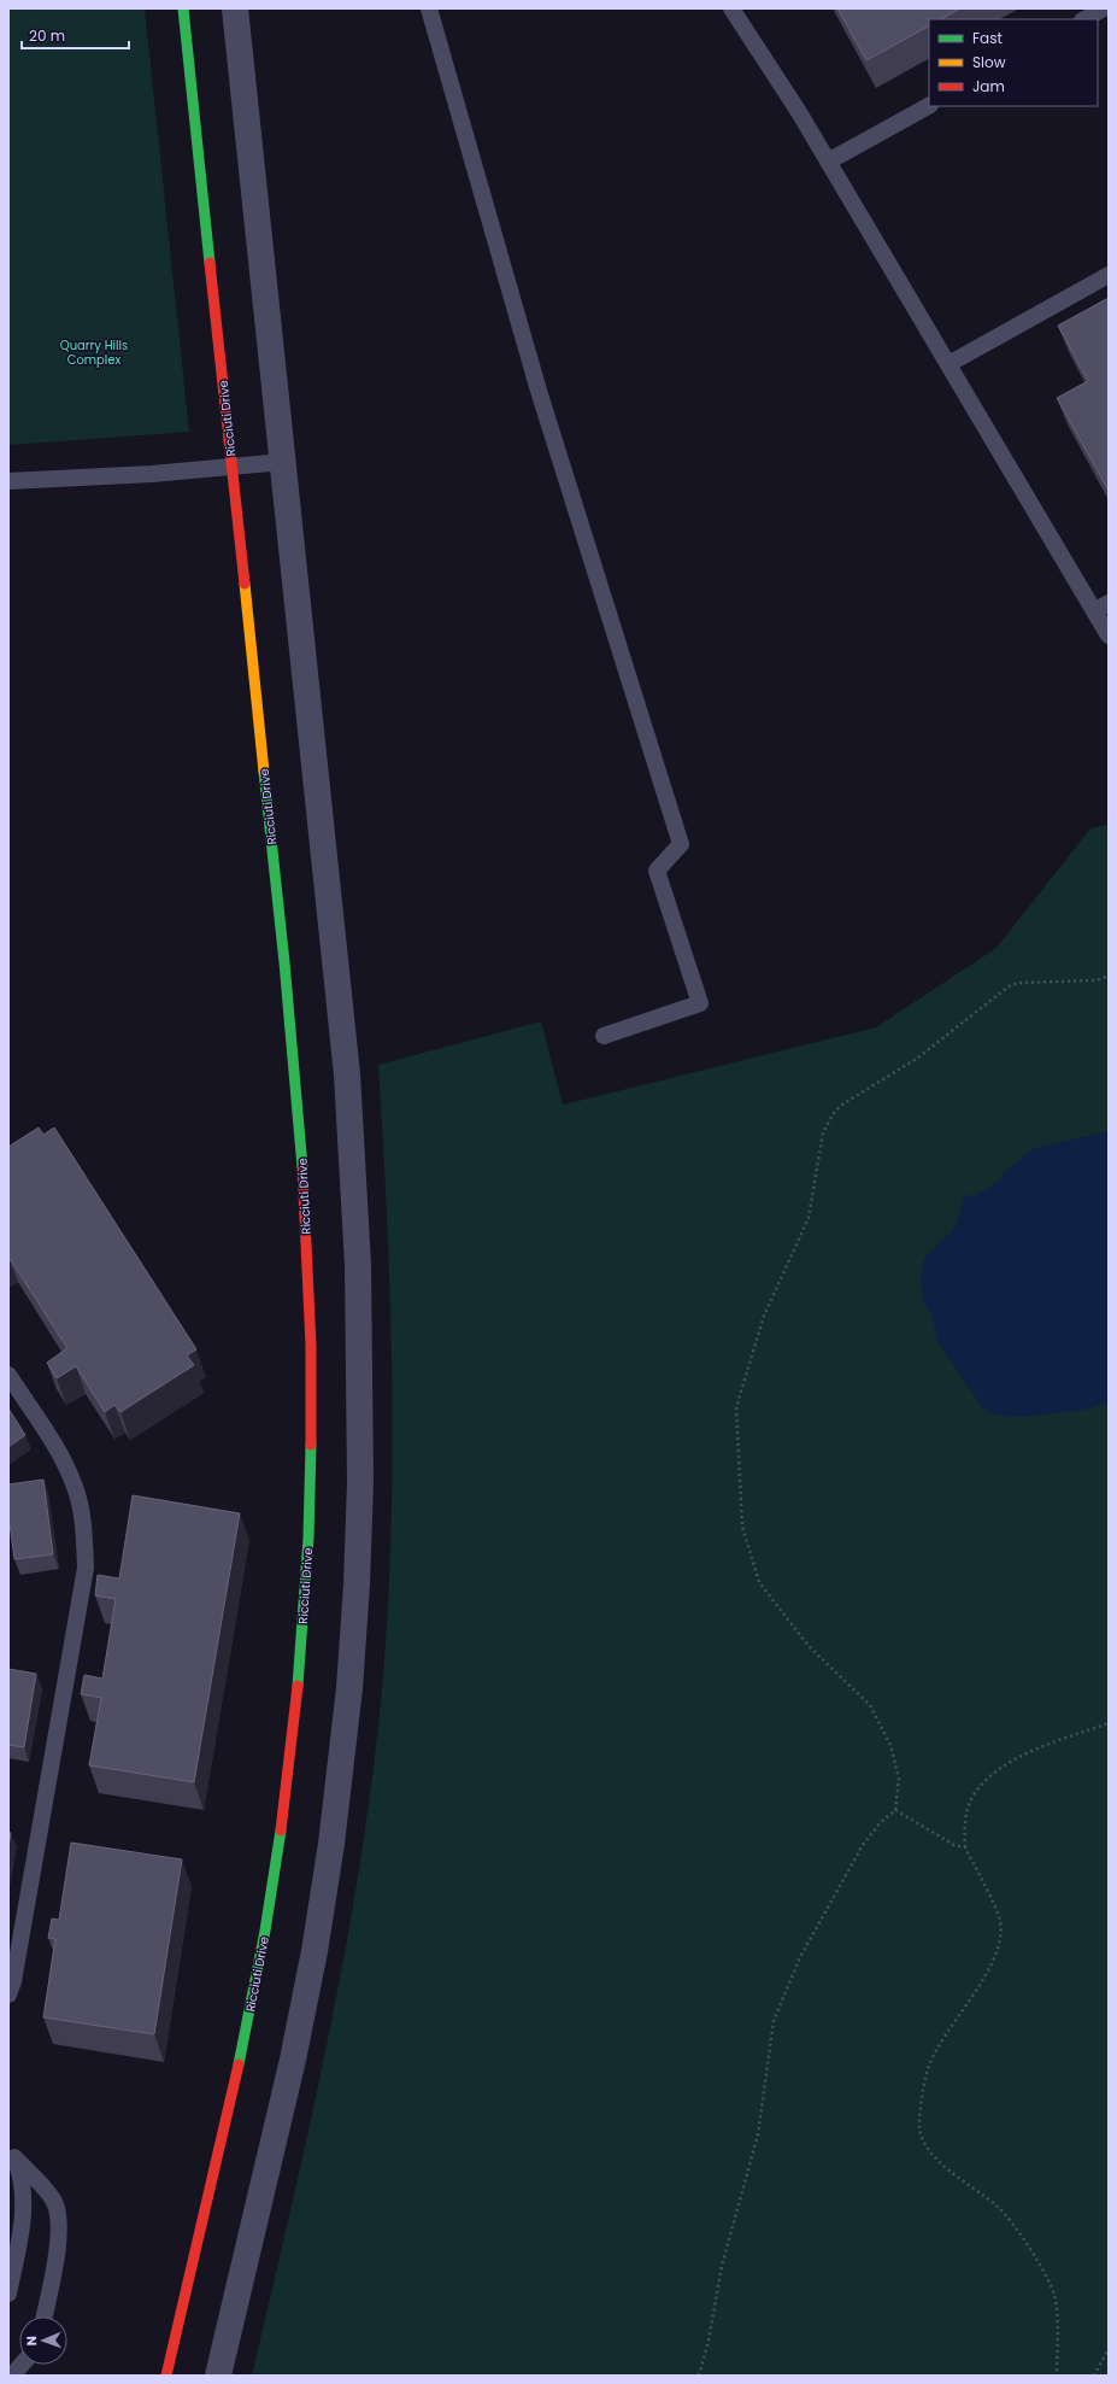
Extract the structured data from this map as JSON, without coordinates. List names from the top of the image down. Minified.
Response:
{"streets":{"street":["Ricciuti Drive"]},"parks":["Quarry Hills Complex"],"legend":["Fast","Slow","Jam"],"scale_bar":"20 m","north":"left"}
